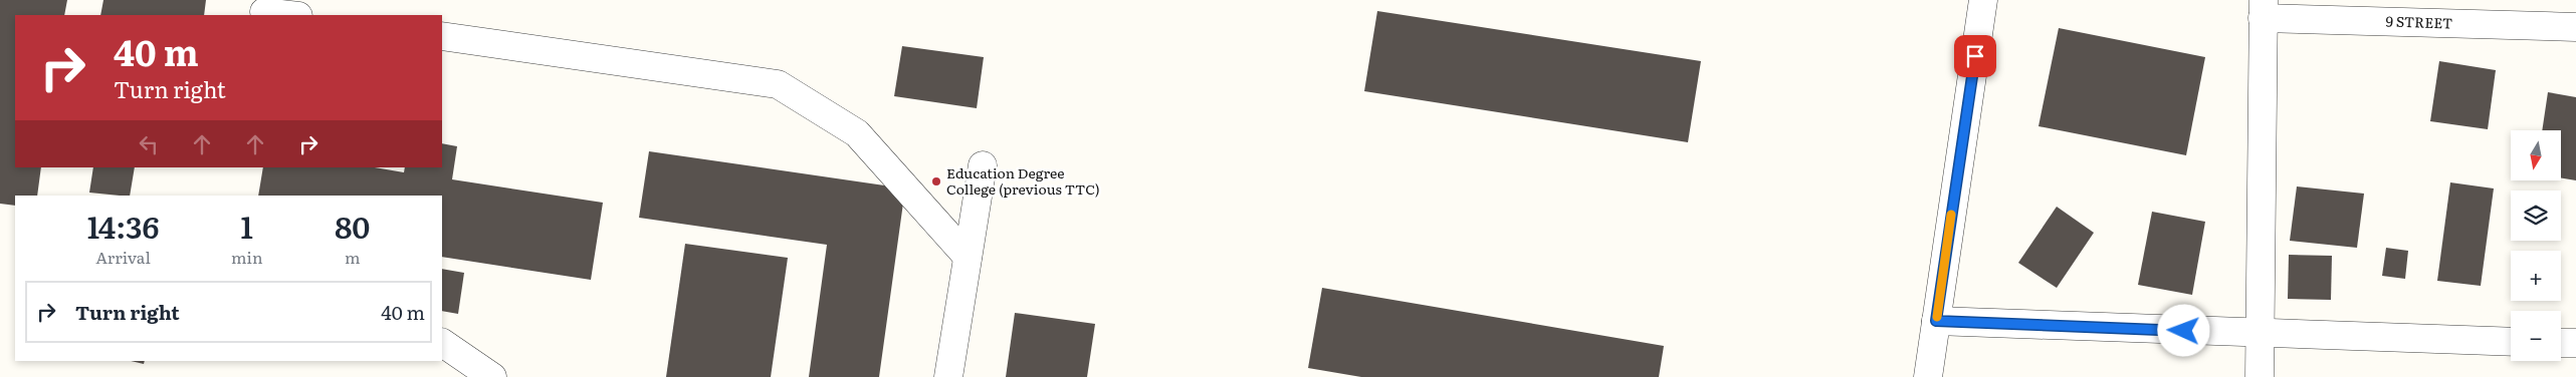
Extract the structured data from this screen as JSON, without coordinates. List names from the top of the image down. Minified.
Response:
{"streets":{"street":["9 STREET"]},"places":["Education Degree College (previous TTC)"],"north":"bottom","page":{"turn":["40 m","Turn right"],"map_buttons":["+","−"],"eta":["14:36","Arrival","1","min","80","m"],"list":[{"name":"Turn right","value":"40 m"}]}}
